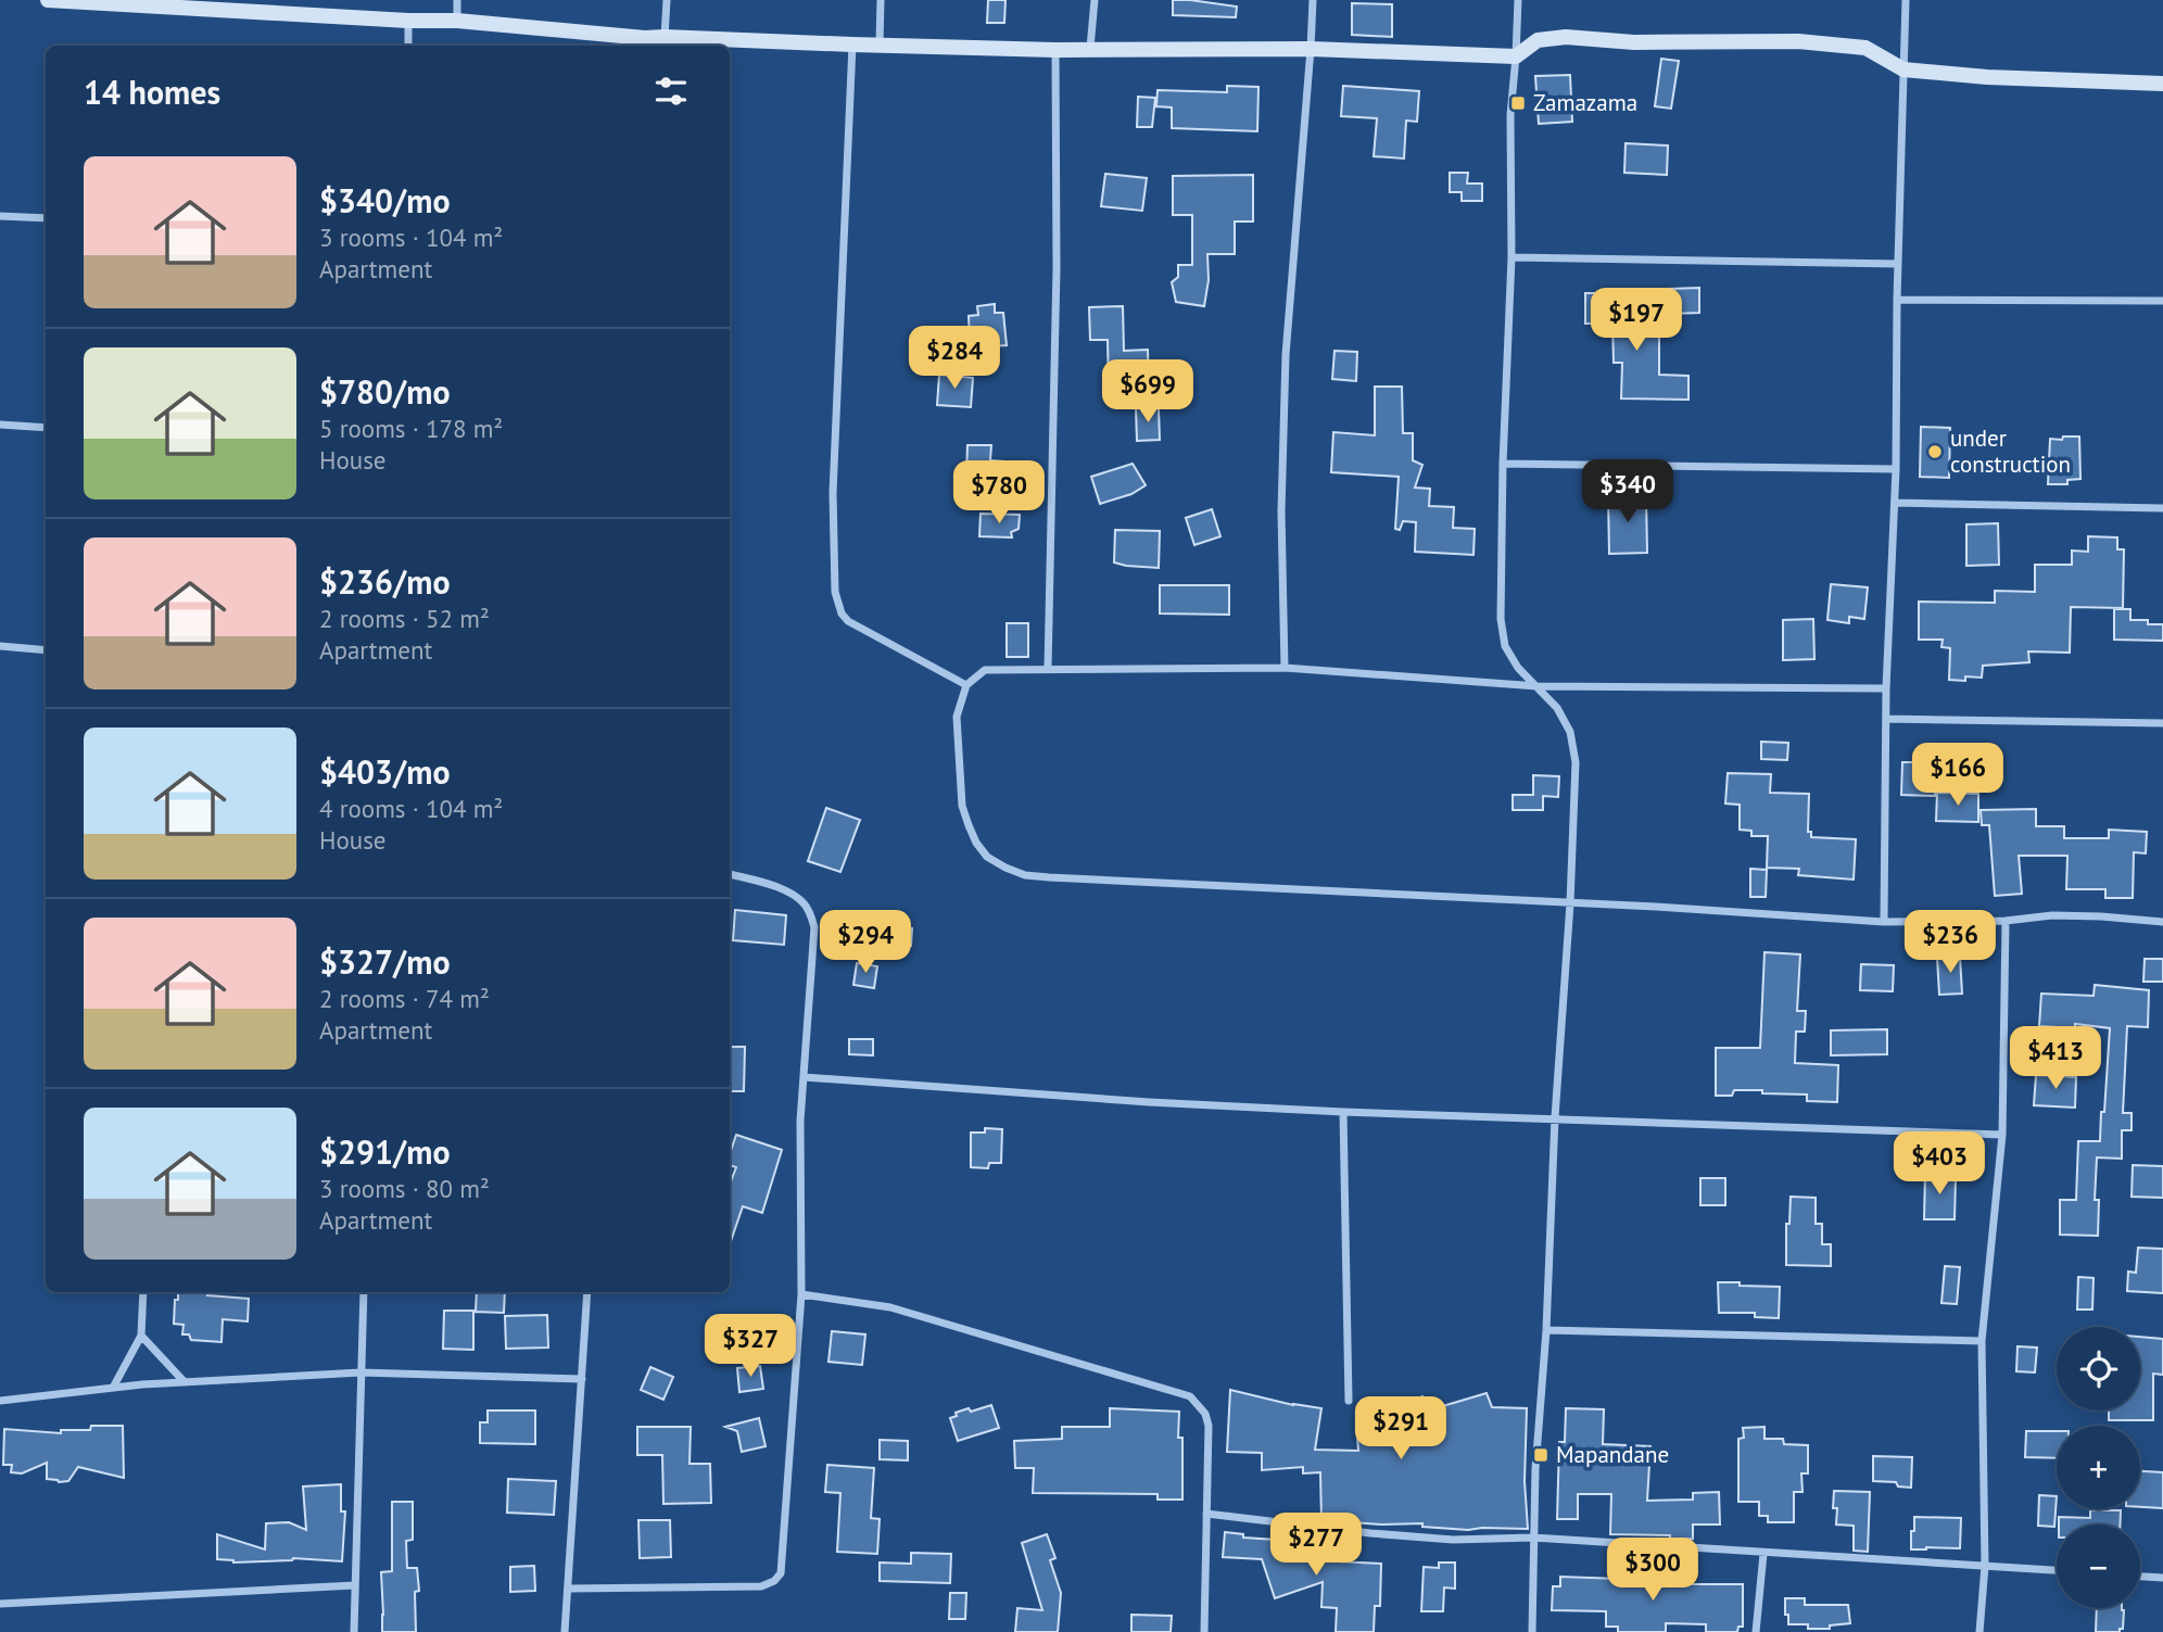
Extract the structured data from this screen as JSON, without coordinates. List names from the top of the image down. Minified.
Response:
{"places":{"transit":["Zamazama","Mapandane"],"other":["under construction"]},"page":{"heading":"14 homes","list":[{"name":"$340/mo","note":"3 rooms · 104 m² · Apartment"},{"name":"$780/mo","note":"5 rooms · 178 m² · House"},{"name":"$236/mo","note":"2 rooms · 52 m² · Apartment"},{"name":"$403/mo","note":"4 rooms · 104 m² · House"},{"name":"$327/mo","note":"2 rooms · 74 m² · Apartment"},{"name":"$291/mo","note":"3 rooms · 80 m² · Apartment"}],"price":["$197","$284","$699","$340","$780","$166","$294","$236","$413","$403","$327","$291","$277","$300"],"map_buttons":["+","−"]}}
